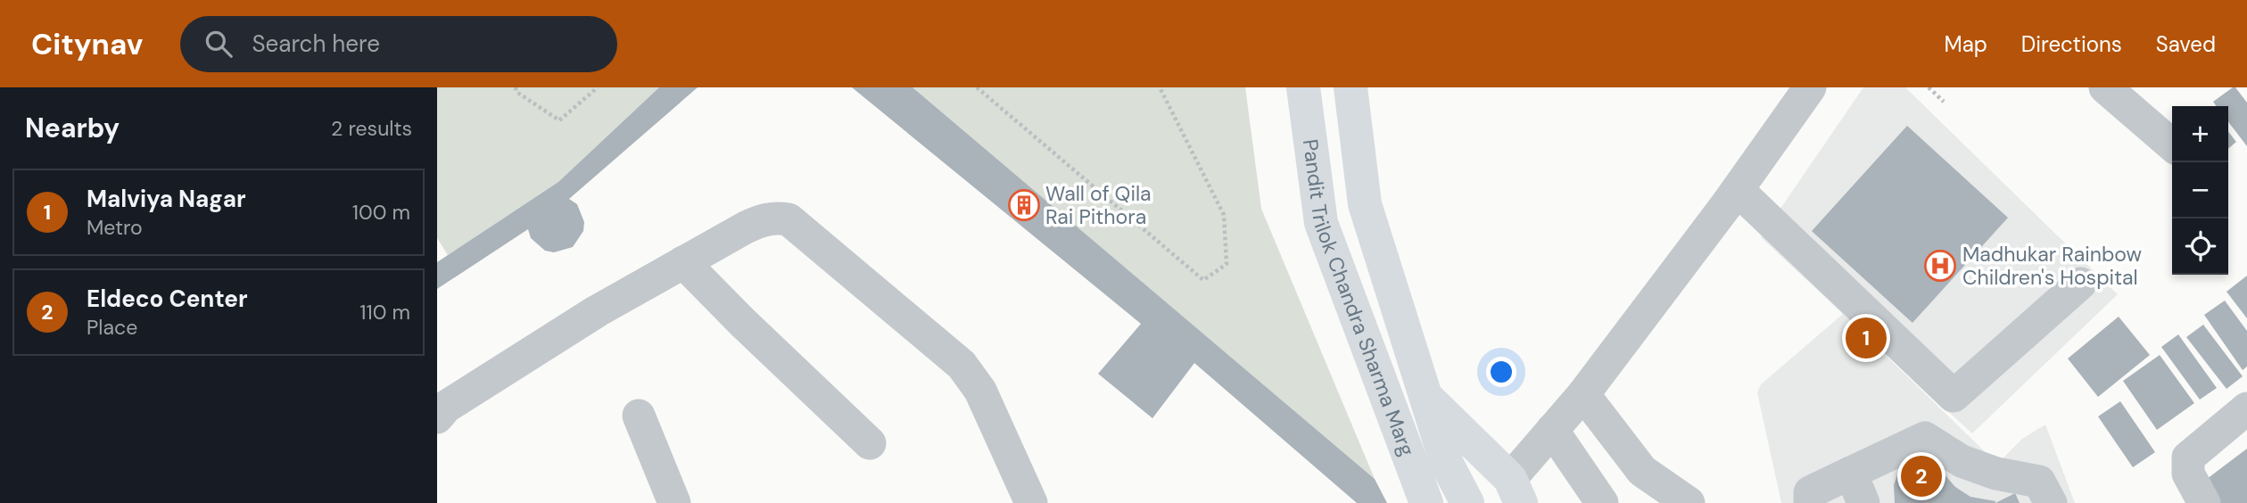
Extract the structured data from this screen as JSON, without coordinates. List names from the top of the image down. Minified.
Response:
{"streets":{"main road":["Pandit Trilok Chandra Sharma Marg"]},"places":{"building":["Wall of Qila Rai Pithora"],"hospital":["Madhukar Rainbow Children's Hospital"]},"page":{"header":"Citynav","search":"Search here","nav":["Map","Directions","Saved"],"heading":["Nearby","2 results"],"map_buttons":["+","−"],"list":[{"mark":"1","name":"Malviya Nagar","note":"Metro","value":"100 m"},{"mark":"2","name":"Eldeco Center","note":"Place","value":"110 m"}],"pins":["1","2"]}}
